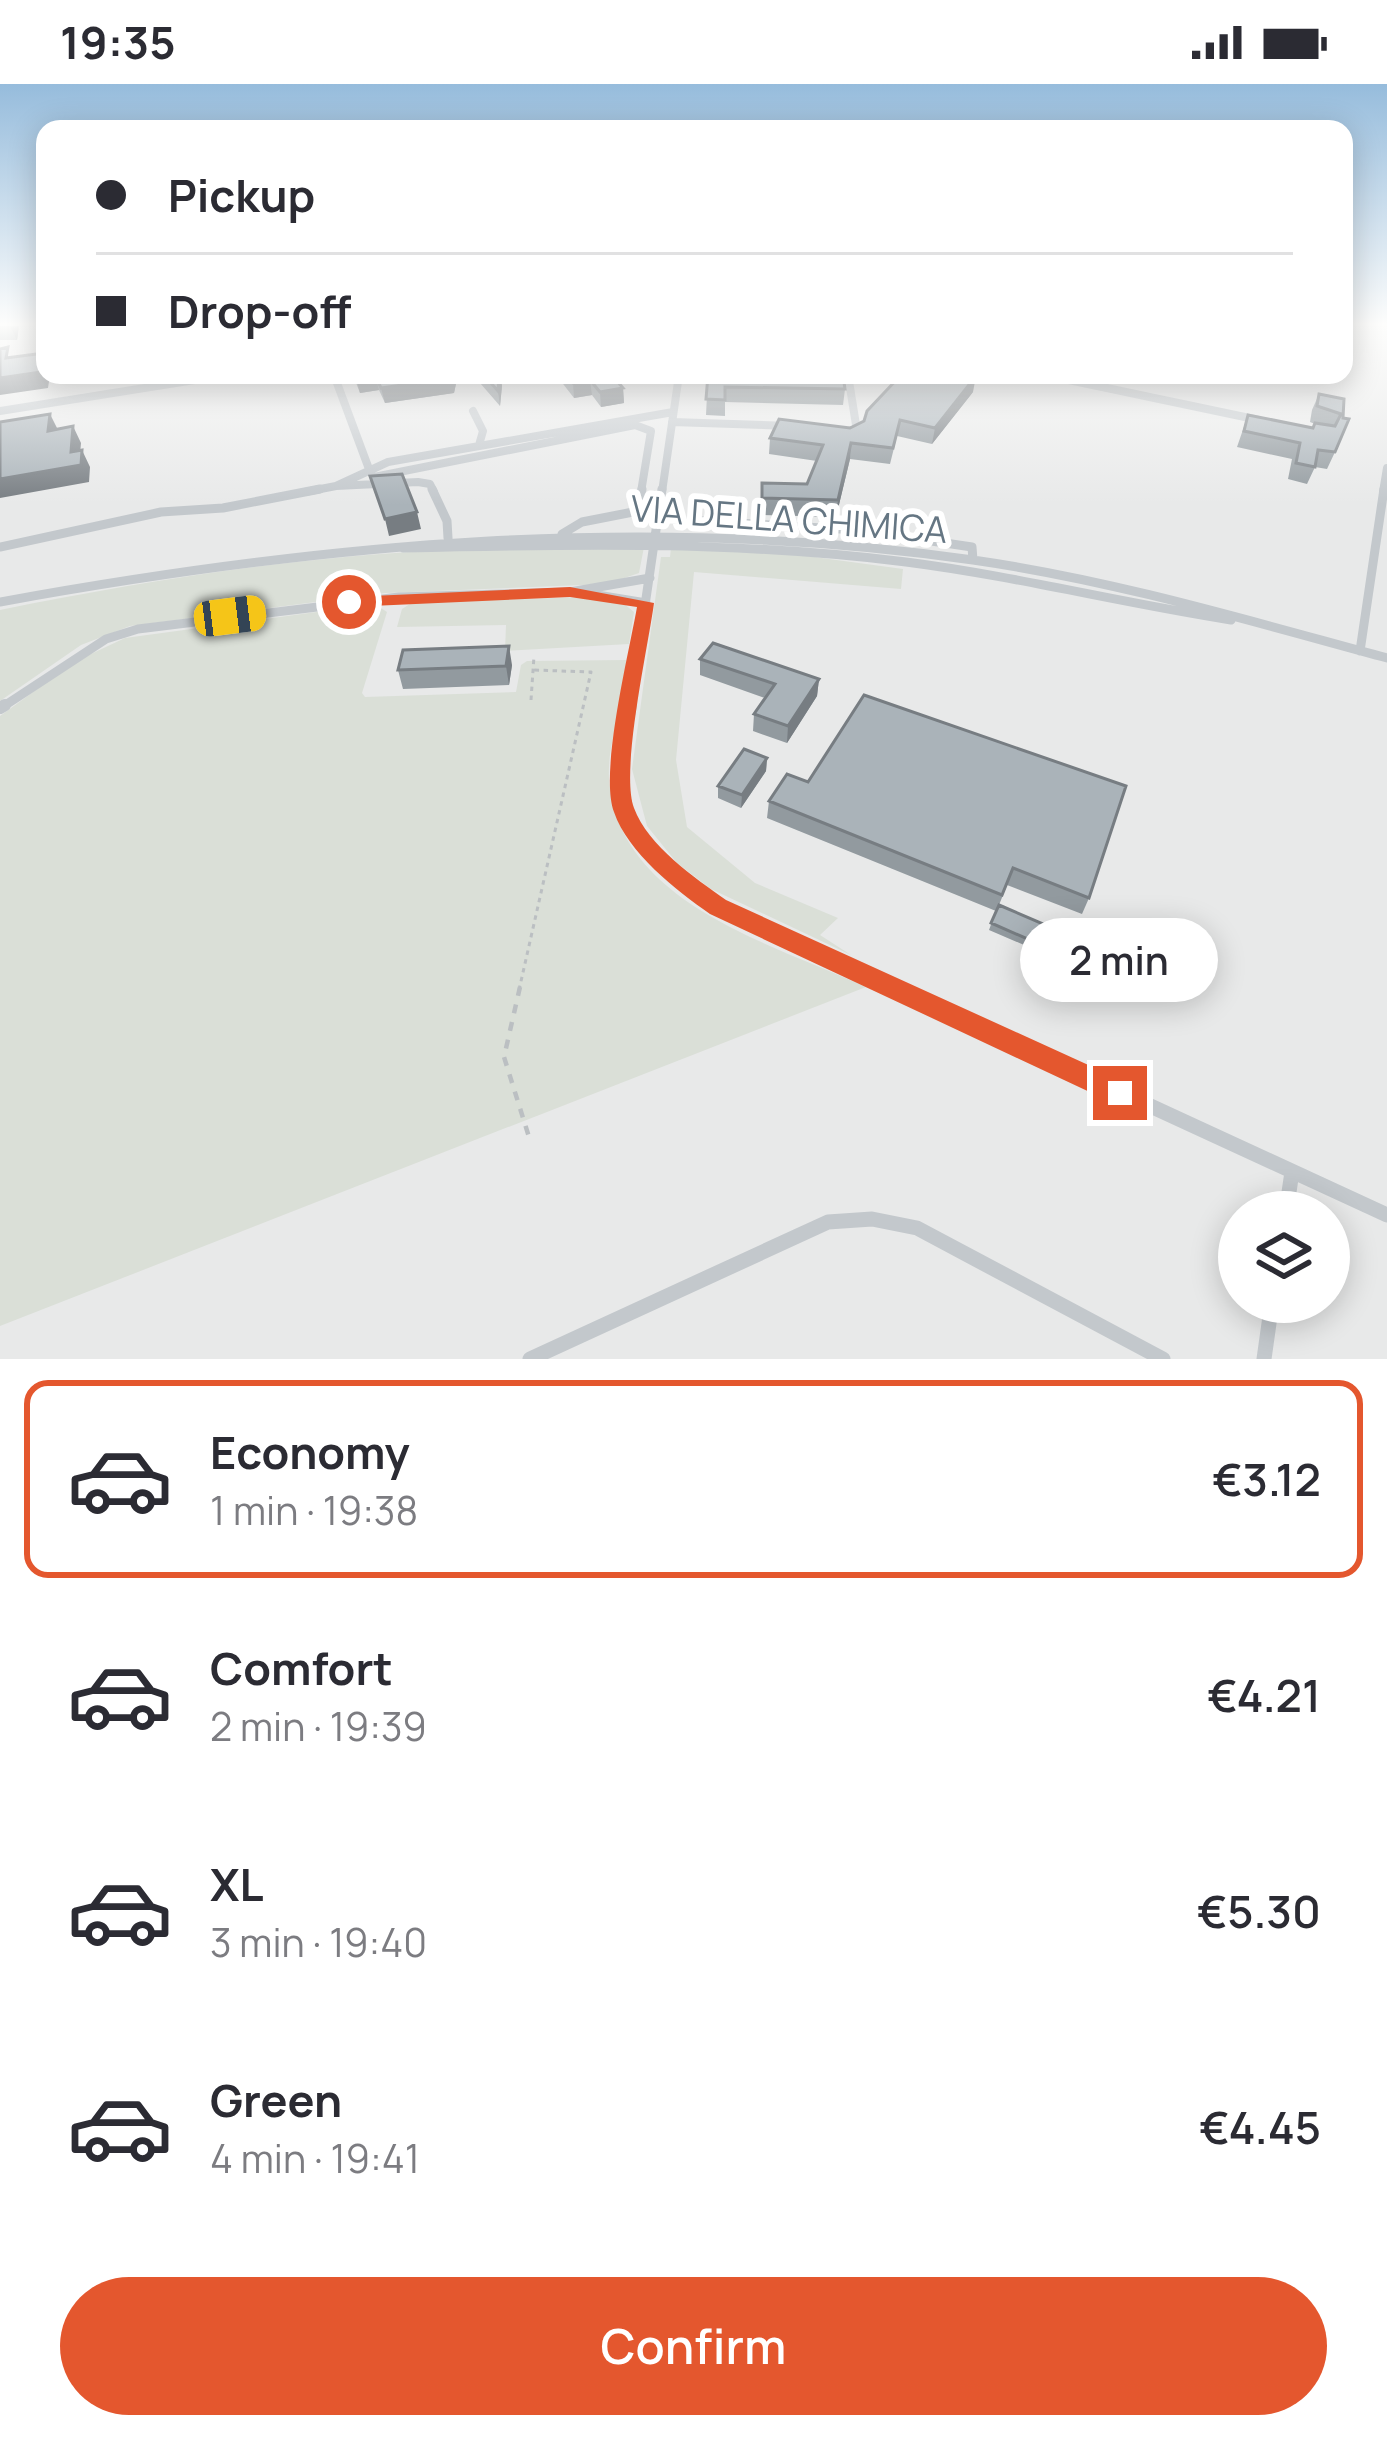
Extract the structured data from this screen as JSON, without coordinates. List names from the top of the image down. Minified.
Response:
{"streets":{"lane":["VIA DELLA CHIMICA"]},"page":{"status":"19:35","banner":["Pickup","Drop-off"],"bubble":"2 min","list":[{"name":"Economy","note":"1 min · 19:38","value":"€3.12"},{"name":"Comfort","note":"2 min · 19:39","value":"€4.21"},{"name":"XL","note":"3 min · 19:40","value":"€5.30"},{"name":"Green","note":"4 min · 19:41","value":"€4.45"}],"buttons":"Confirm"}}
